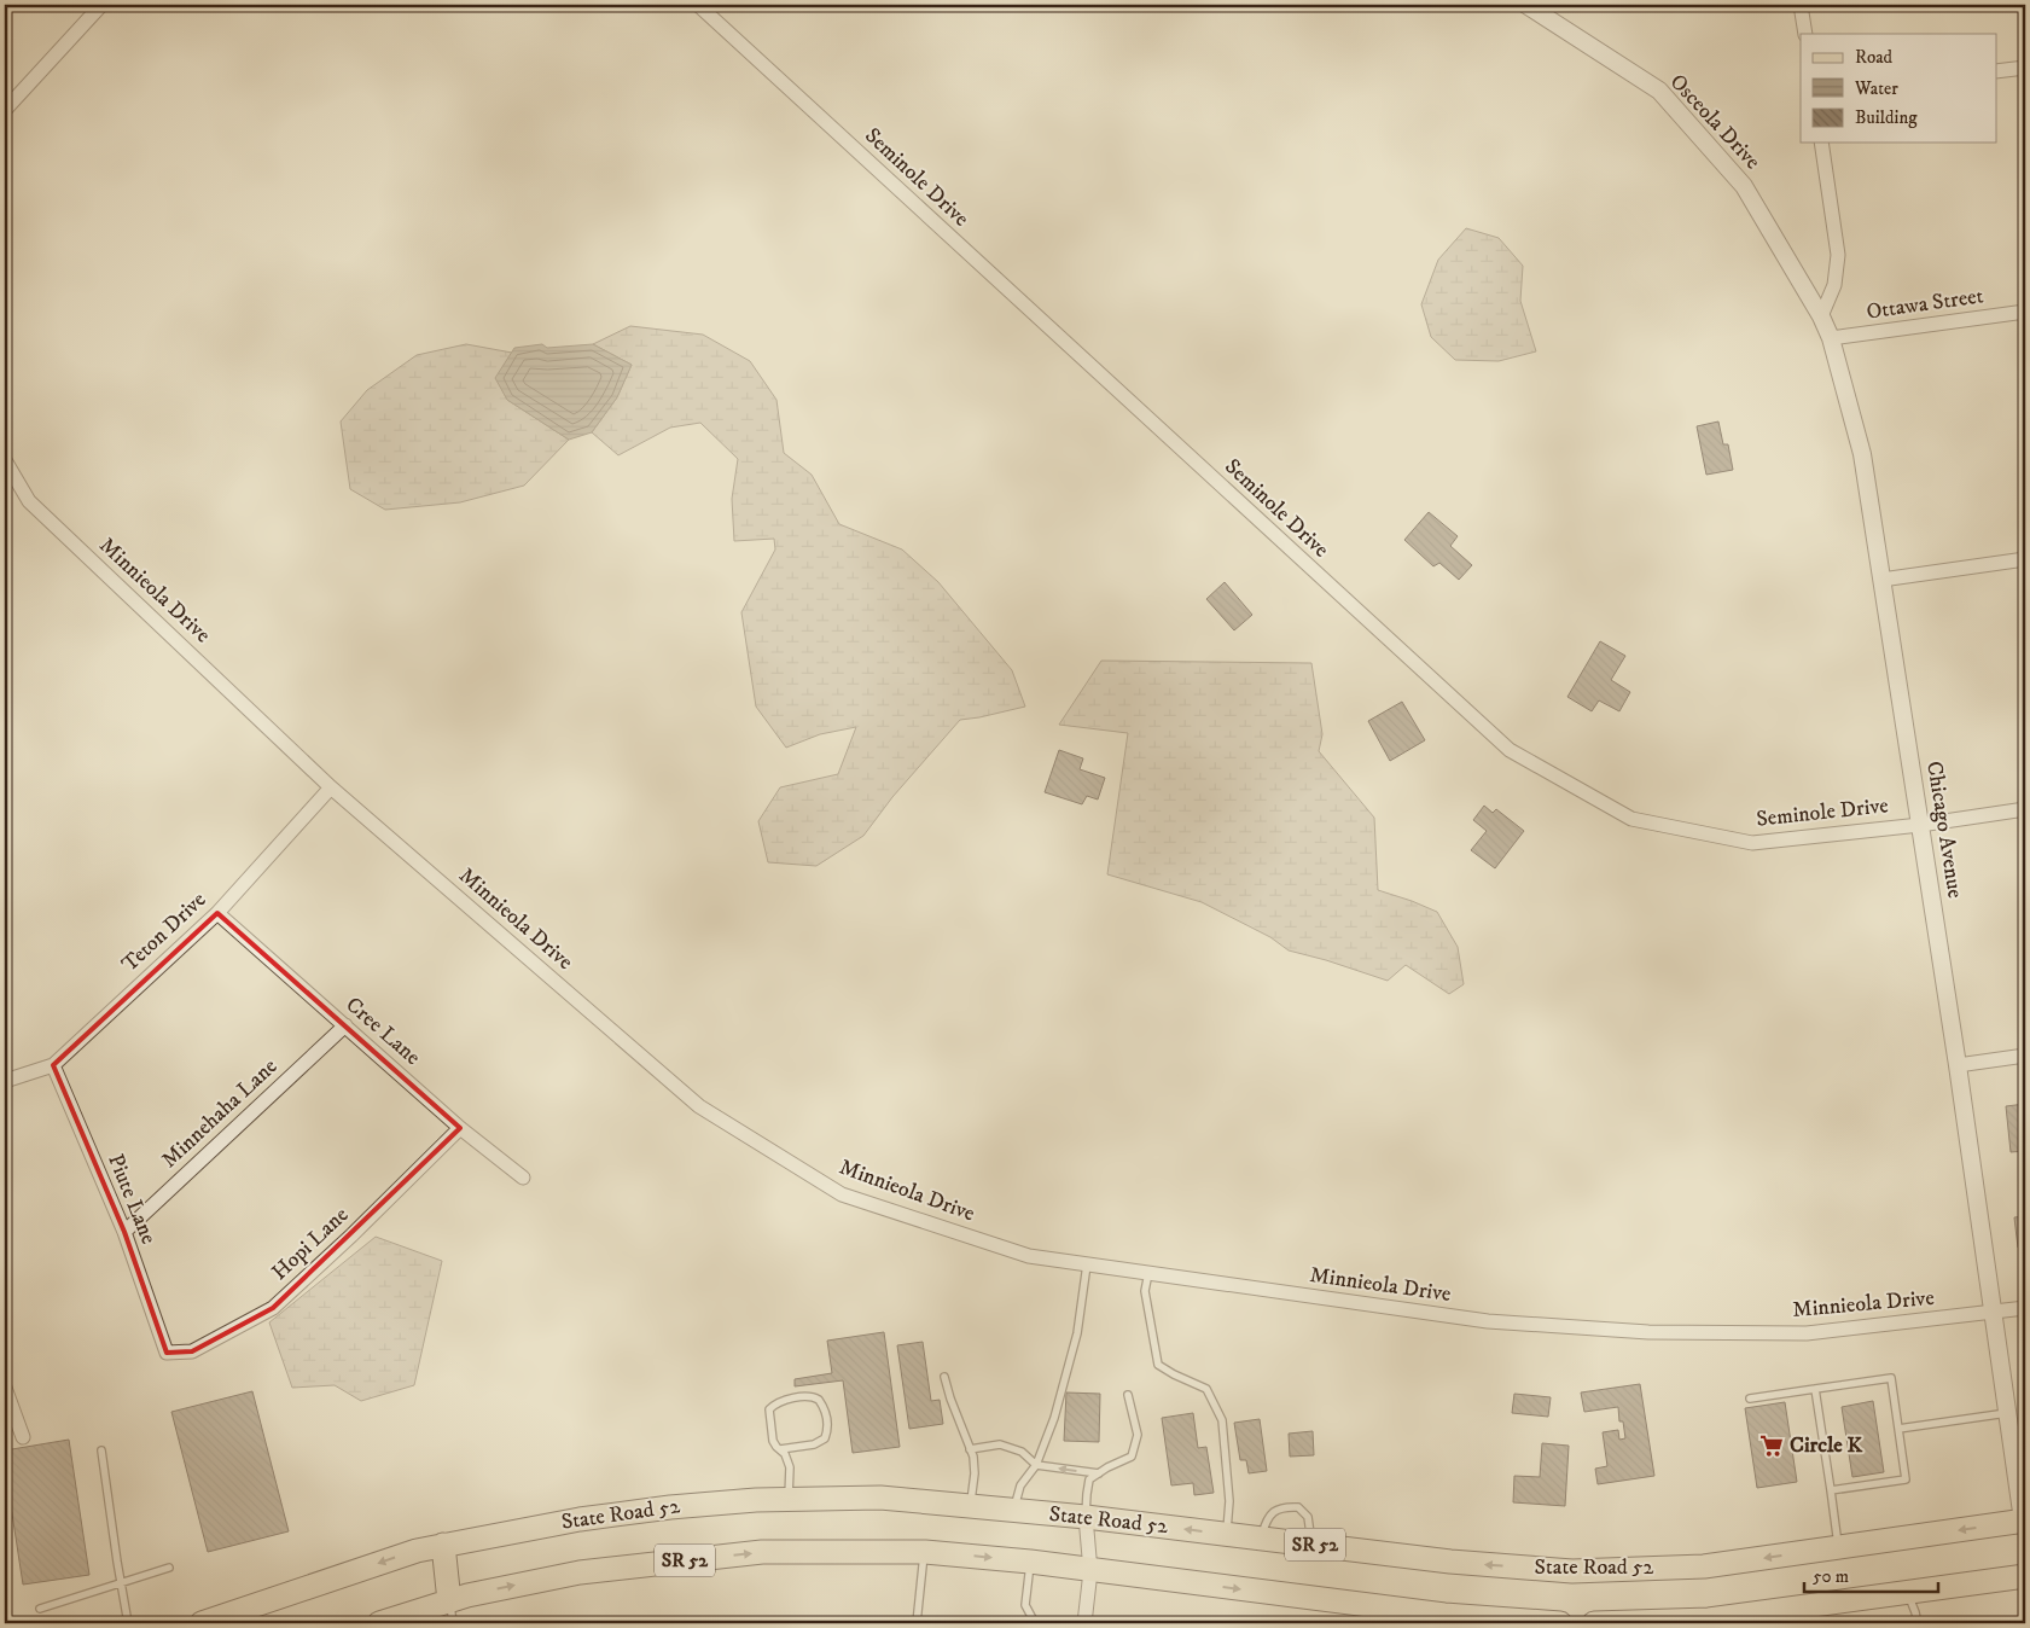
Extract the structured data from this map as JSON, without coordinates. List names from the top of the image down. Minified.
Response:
{"streets":{"main road":["State Road 52","SR 52"],"street":["Osceola Drive","Seminole Drive","Ottawa Street","Minnieola Drive","Chicago Avenue","Teton Drive","Cree Lane","Minnehaha Lane","Piute Lane","Hopi Lane"]},"crossings":[["Osceola Drive","Chicago Avenue"],["Seminole Drive","Chicago Avenue"],["Ottawa Street","Chicago Avenue"],["Minnieola Drive","Chicago Avenue"],["Minnieola Drive","Teton Drive"],["Chicago Avenue","State Road 52"],["Teton Drive","Cree Lane"],["Teton Drive","Piute Lane"],["Cree Lane","Minnehaha Lane"],["Cree Lane","Hopi Lane"],["Minnehaha Lane","Piute Lane"],["Piute Lane","Hopi Lane"]],"places":{"supermarket":["Circle K"]},"legend":["Road","Water","Building"],"scale_bar":"50 m"}
